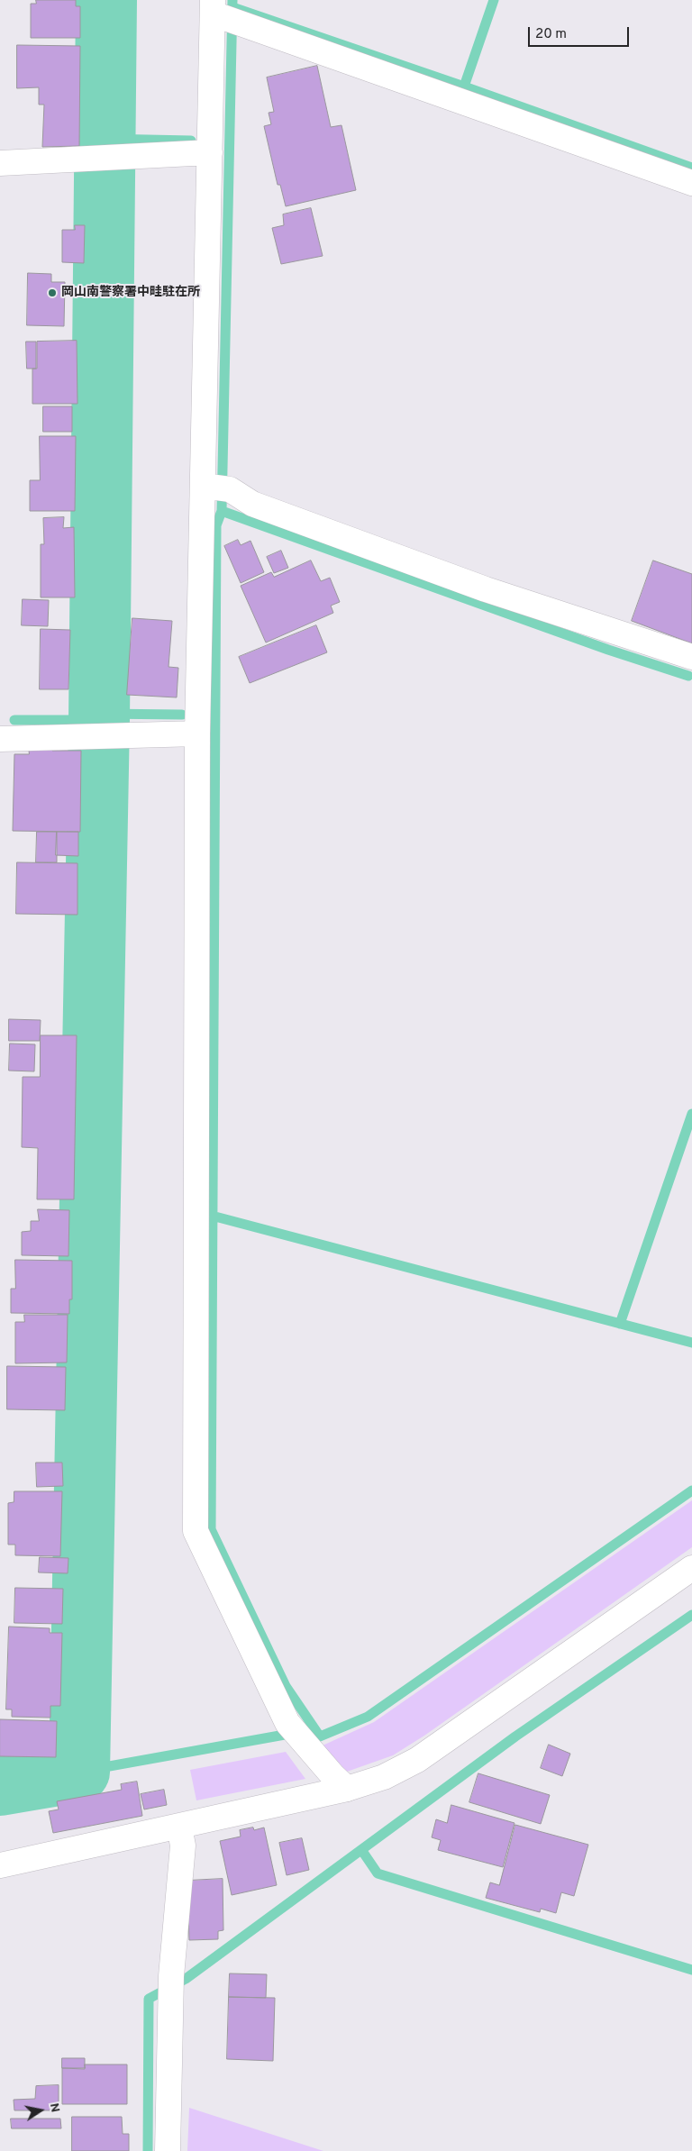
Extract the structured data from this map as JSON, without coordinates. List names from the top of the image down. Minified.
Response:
{"places":["岡山南警察署中畦駐在所"],"scale_bar":"20 m","north":"right"}
